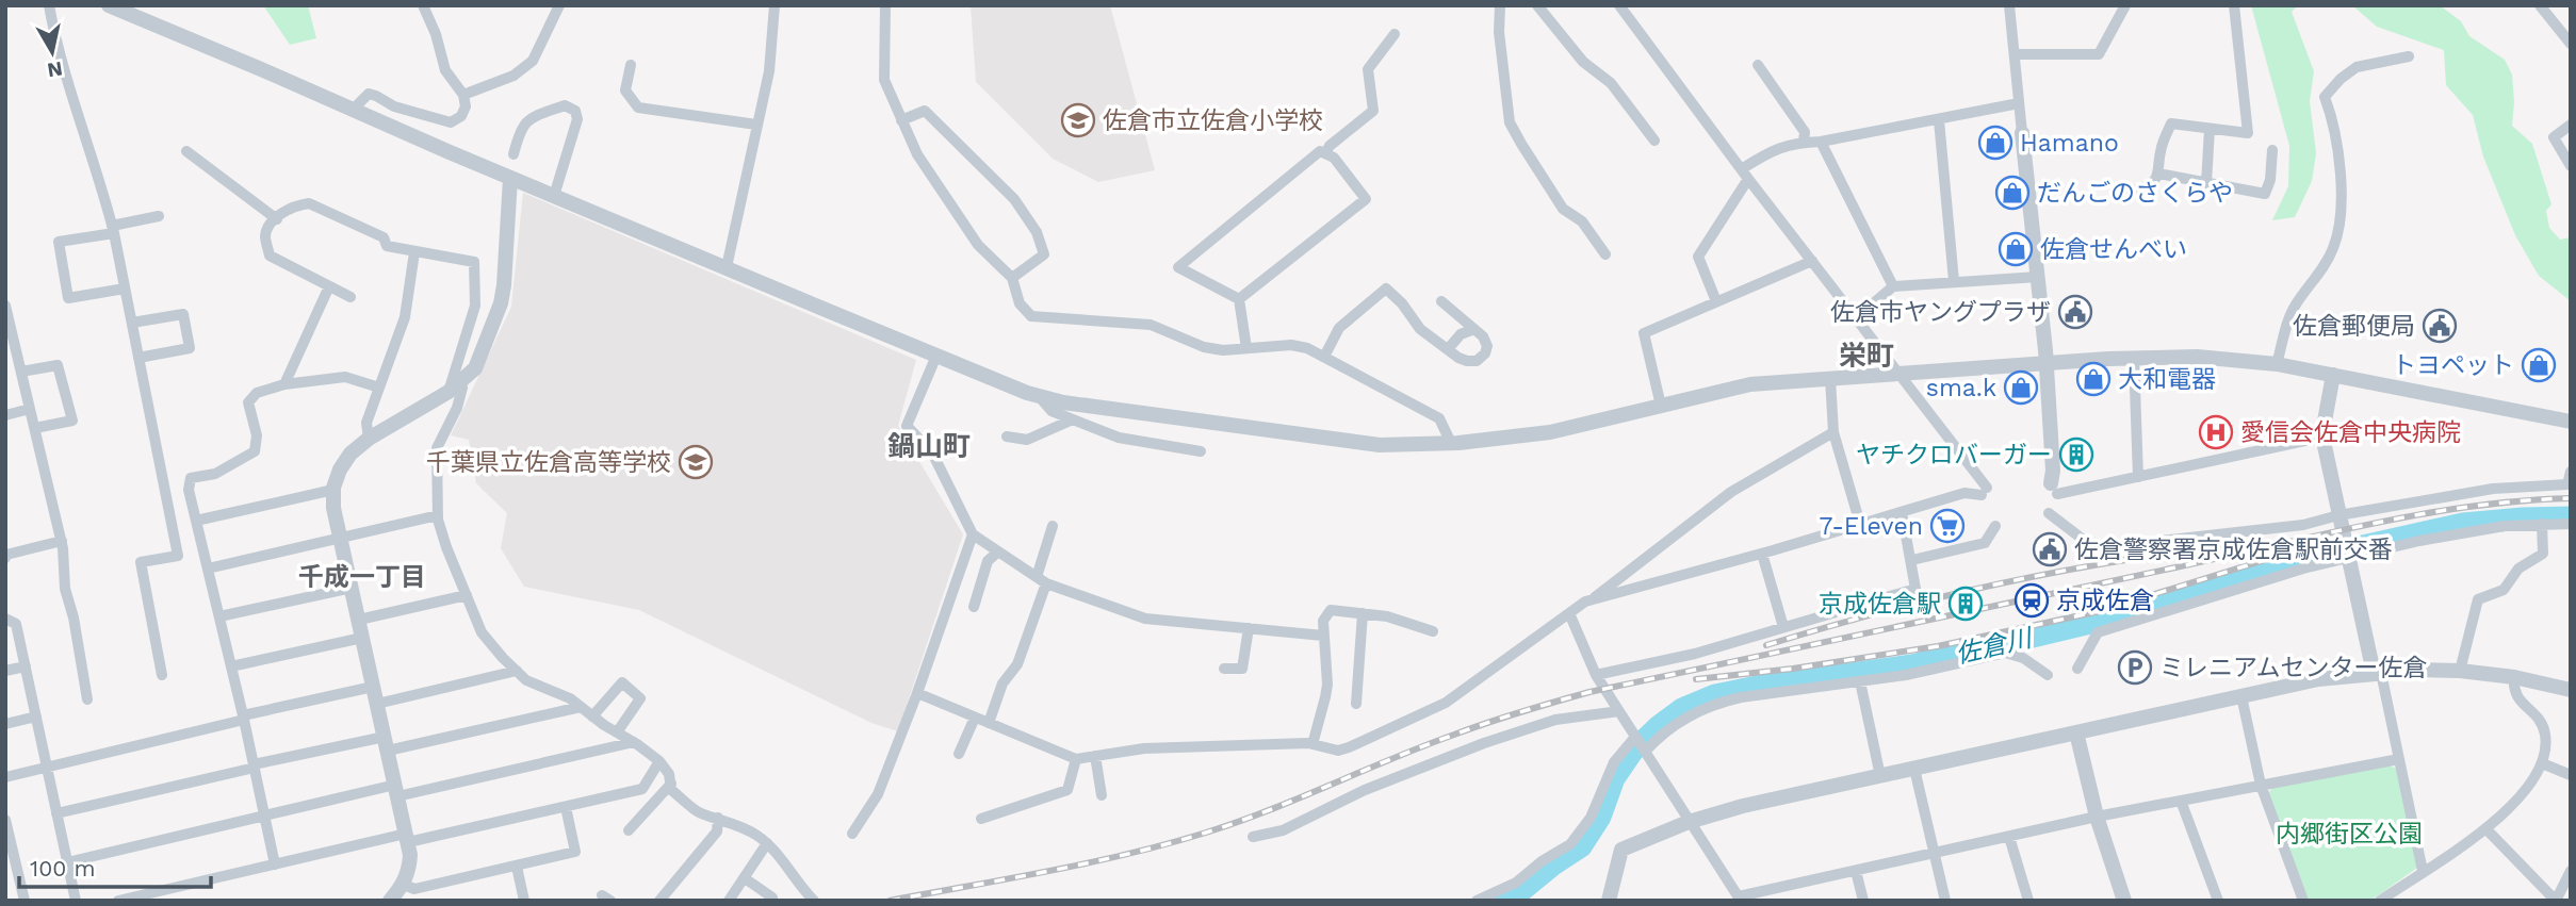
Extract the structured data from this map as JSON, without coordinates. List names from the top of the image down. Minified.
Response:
{"districts":["栄町","鍋山町","千成一丁目"],"water":["佐倉川"],"parks":["内郷街区公園"],"places":{"school or university":["佐倉市立佐倉小学校","千葉県立佐倉高等学校"],"shop":["Hamano","だんごのさくらや","佐倉せんべい","トヨペット","大和電器","sma.k"],"public building":["佐倉市ヤングプラザ","佐倉郵便局","佐倉警察署京成佐倉駅前交番"],"hospital":["愛信会佐倉中央病院"],"building":["ヤチクロバーガー","京成佐倉駅"],"supermarket":["7-Eleven"],"station":["京成佐倉"],"parking":["ミレニアムセンター佐倉"]},"scale_bar":"100 m","north":"bottom"}
